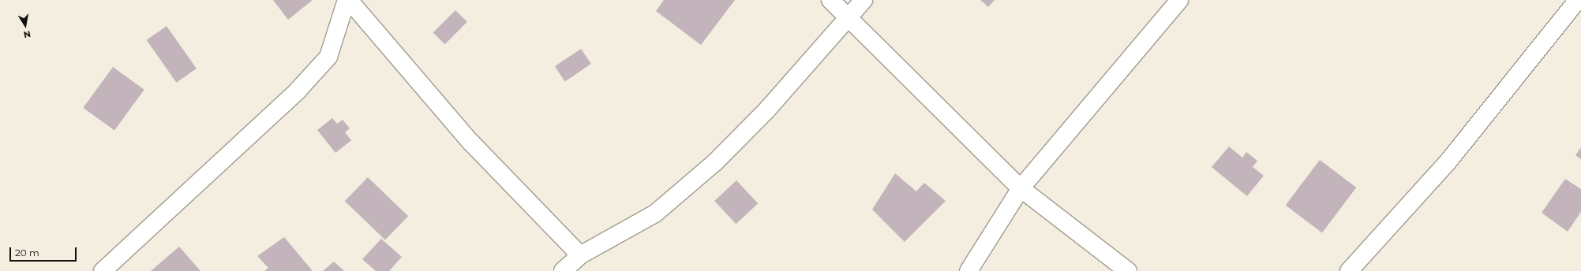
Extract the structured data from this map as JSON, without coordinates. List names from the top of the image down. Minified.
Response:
{"scale_bar":"20 m","north":"bottom"}
